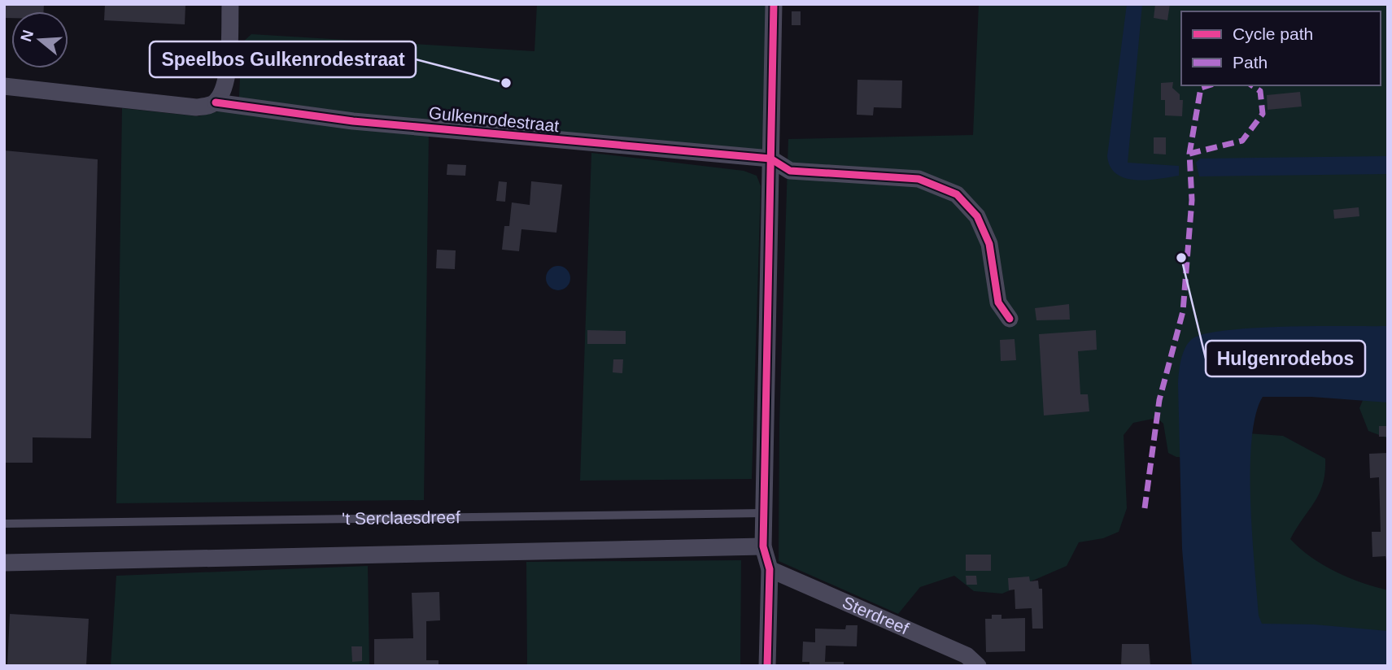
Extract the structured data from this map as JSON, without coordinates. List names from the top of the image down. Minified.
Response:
{"streets":{"street":["Gulkenrodestraat","'t Serclaesdreef","Sterdreef"]},"places":["Speelbos Gulkenrodestraat","Hulgenrodebos"],"legend":["Cycle path","Path"],"north":"left"}
